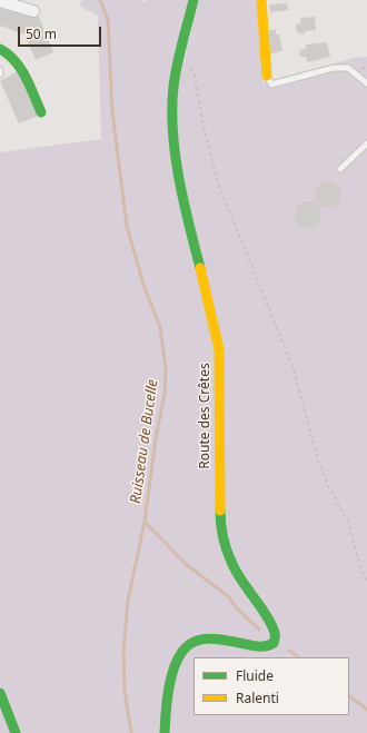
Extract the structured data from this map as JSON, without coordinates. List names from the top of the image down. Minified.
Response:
{"streets":{"street":["Route des Crêtes"]},"water":["Ruisseau de Bucelle"],"legend":["Fluide","Ralenti"],"scale_bar":"50 m"}
